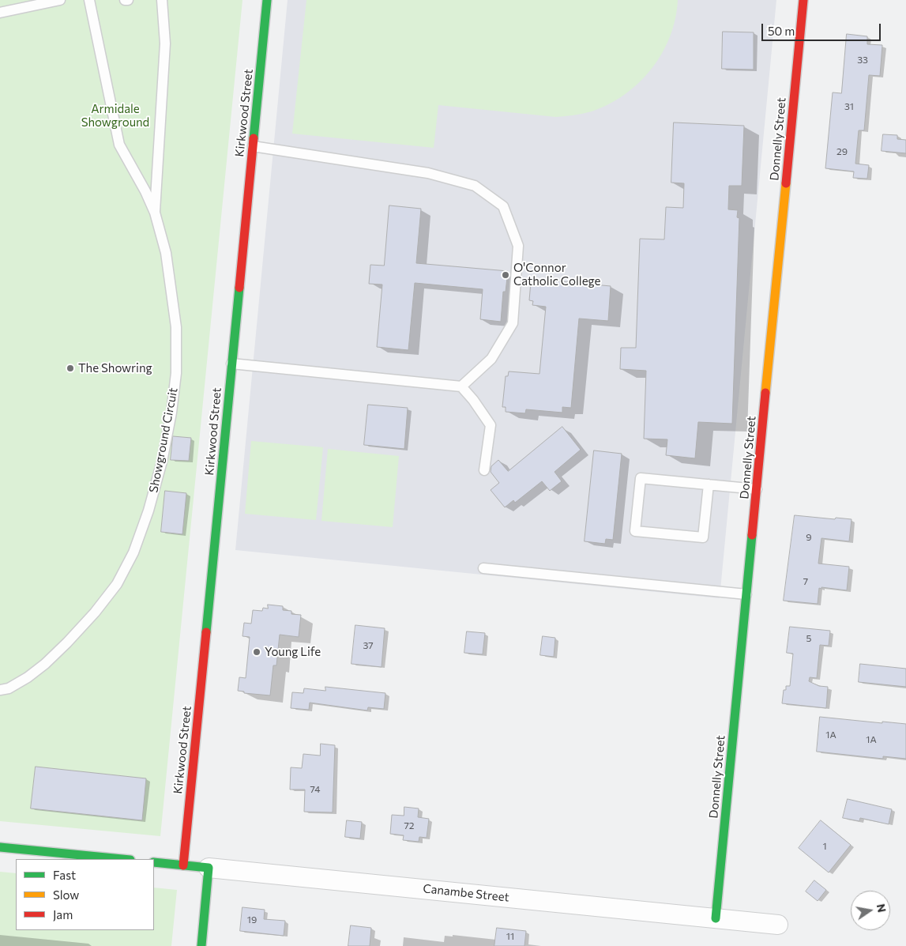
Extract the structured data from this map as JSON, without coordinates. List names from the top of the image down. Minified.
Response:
{"streets":{"street":["Kirkwood Street","Donnelly Street","Canambe Street"],"lane":["Showground Circuit"]},"crossings":[["Kirkwood Street","Canambe Street"],["Donnelly Street","Canambe Street"]],"parks":["Armidale Showground"],"places":["O'Connor Catholic College","The Showring","Young Life"],"house_numbers":["33","31","29","9","7","5","37","1A","1A","74","72","1","19","11"],"legend":["Fast","Slow","Jam"],"scale_bar":"50 m","north":"right"}
